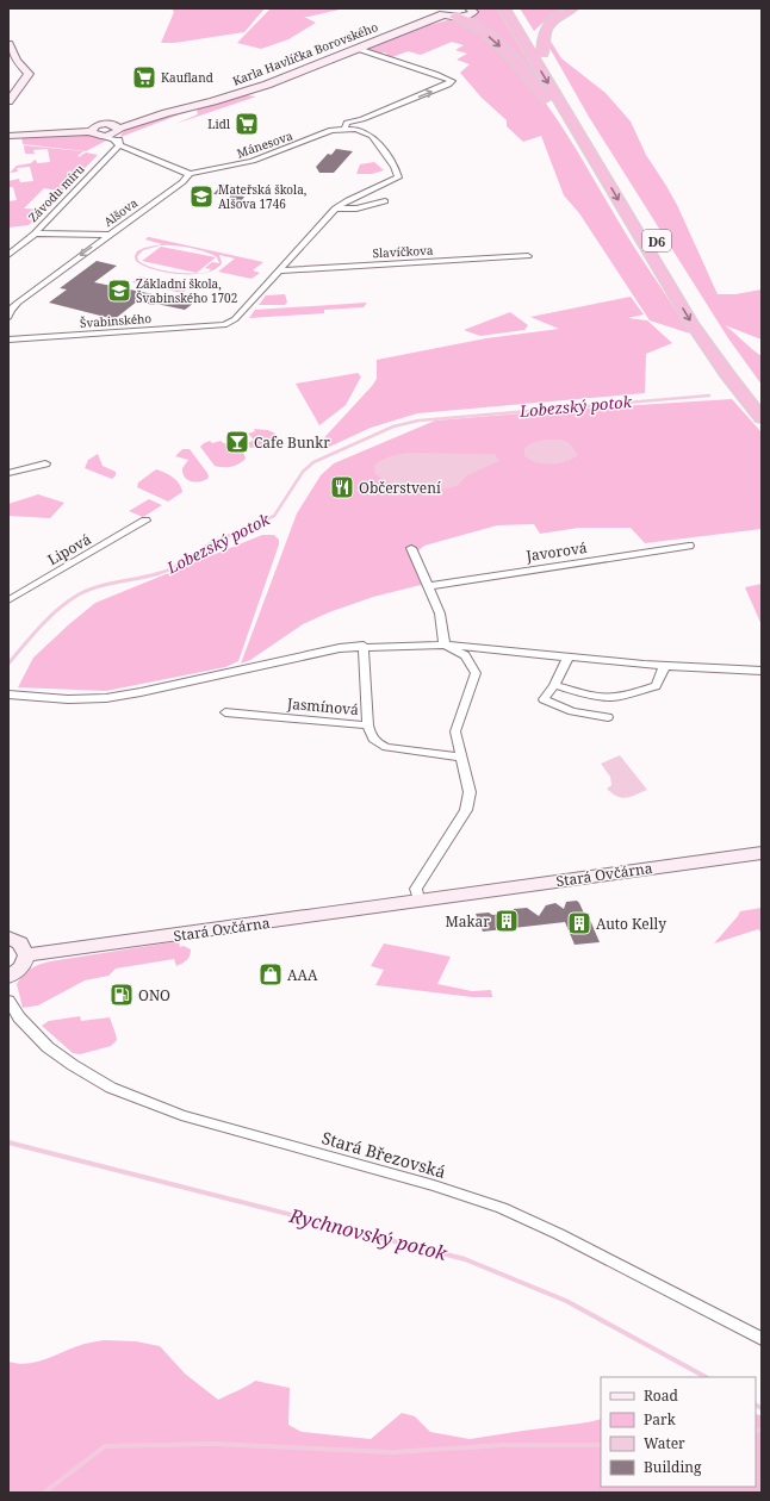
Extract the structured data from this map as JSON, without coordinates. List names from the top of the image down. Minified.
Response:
{"streets":{"highway":["D6"],"street":["Karla Havlíčka Borovského","Mánesova","Závodu míru","Alšova","Slavíčkova","Švabinského","Lipová","Javorová","Jasmínová","Stará Ovčárna","Stará Březovská"]},"crossings":[["Karla Havlíčka Borovského","Mánesova"],["Mánesova","Alšova"],["Slavíčkova","Švabinského"]],"one_way":["Alšova"],"water":["Lobezský potok","Rychnovský potok"],"places":{"supermarket":["Kaufland","Lidl"],"school or university":["Mateřská škola, Alšova 1746","Základní škola, Švabinského 1702"],"bar":["Cafe Bunkr"],"restaurant":["Občerstvení"],"building":["Makar","Auto Kelly"],"shop":["AAA"],"fuel station":["ONO"]},"legend":["Road","Park","Water","Building"]}
